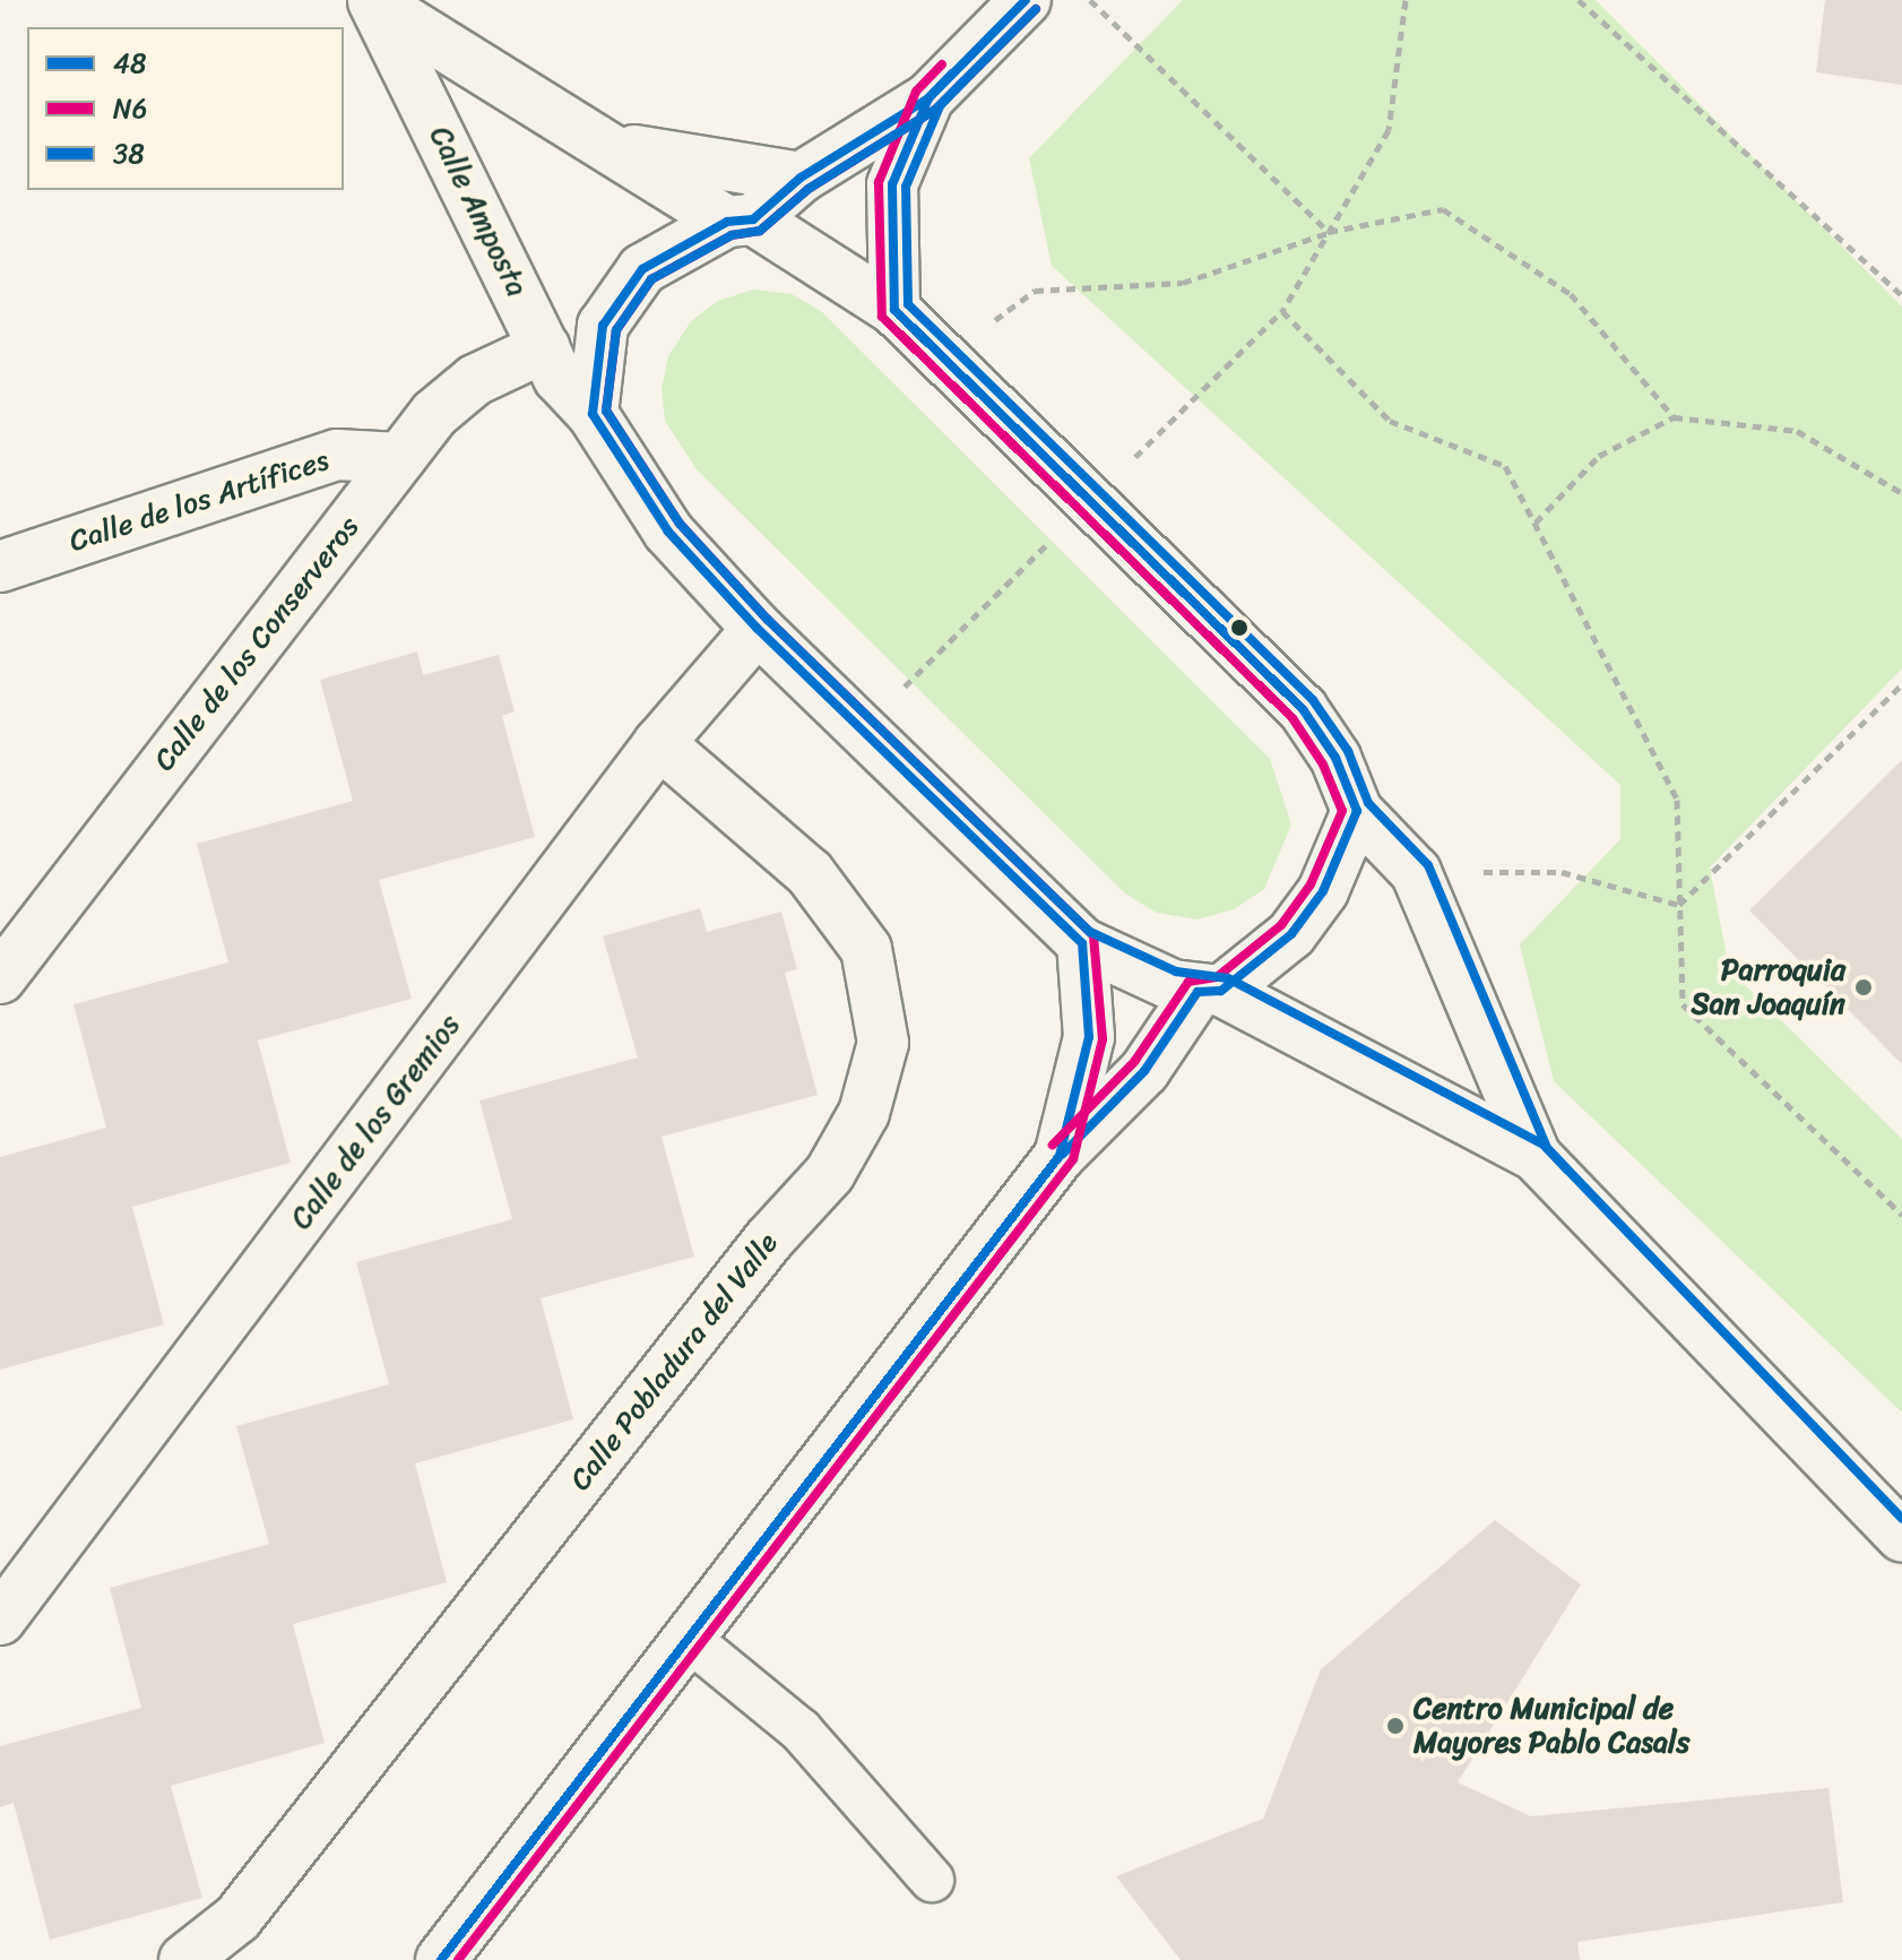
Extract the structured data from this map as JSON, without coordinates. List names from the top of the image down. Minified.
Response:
{"streets":{"street":["Calle Amposta","Calle de los Artífices","Calle de los Conserveros","Calle de los Gremios","Calle Pobladura del Valle"]},"crossings":[["Calle Amposta","Calle de los Conserveros"],["Calle Amposta","Calle de los Gremios"],["Calle de los Artífices","Calle de los Conserveros"],["Calle de los Gremios","Calle Pobladura del Valle"]],"places":["Parroquia San Joaquín","Centro Municipal de Mayores Pablo Casals"],"lines":["transit line 48","transit line N6","transit line 38"],"legend":["48","N6","38"]}
